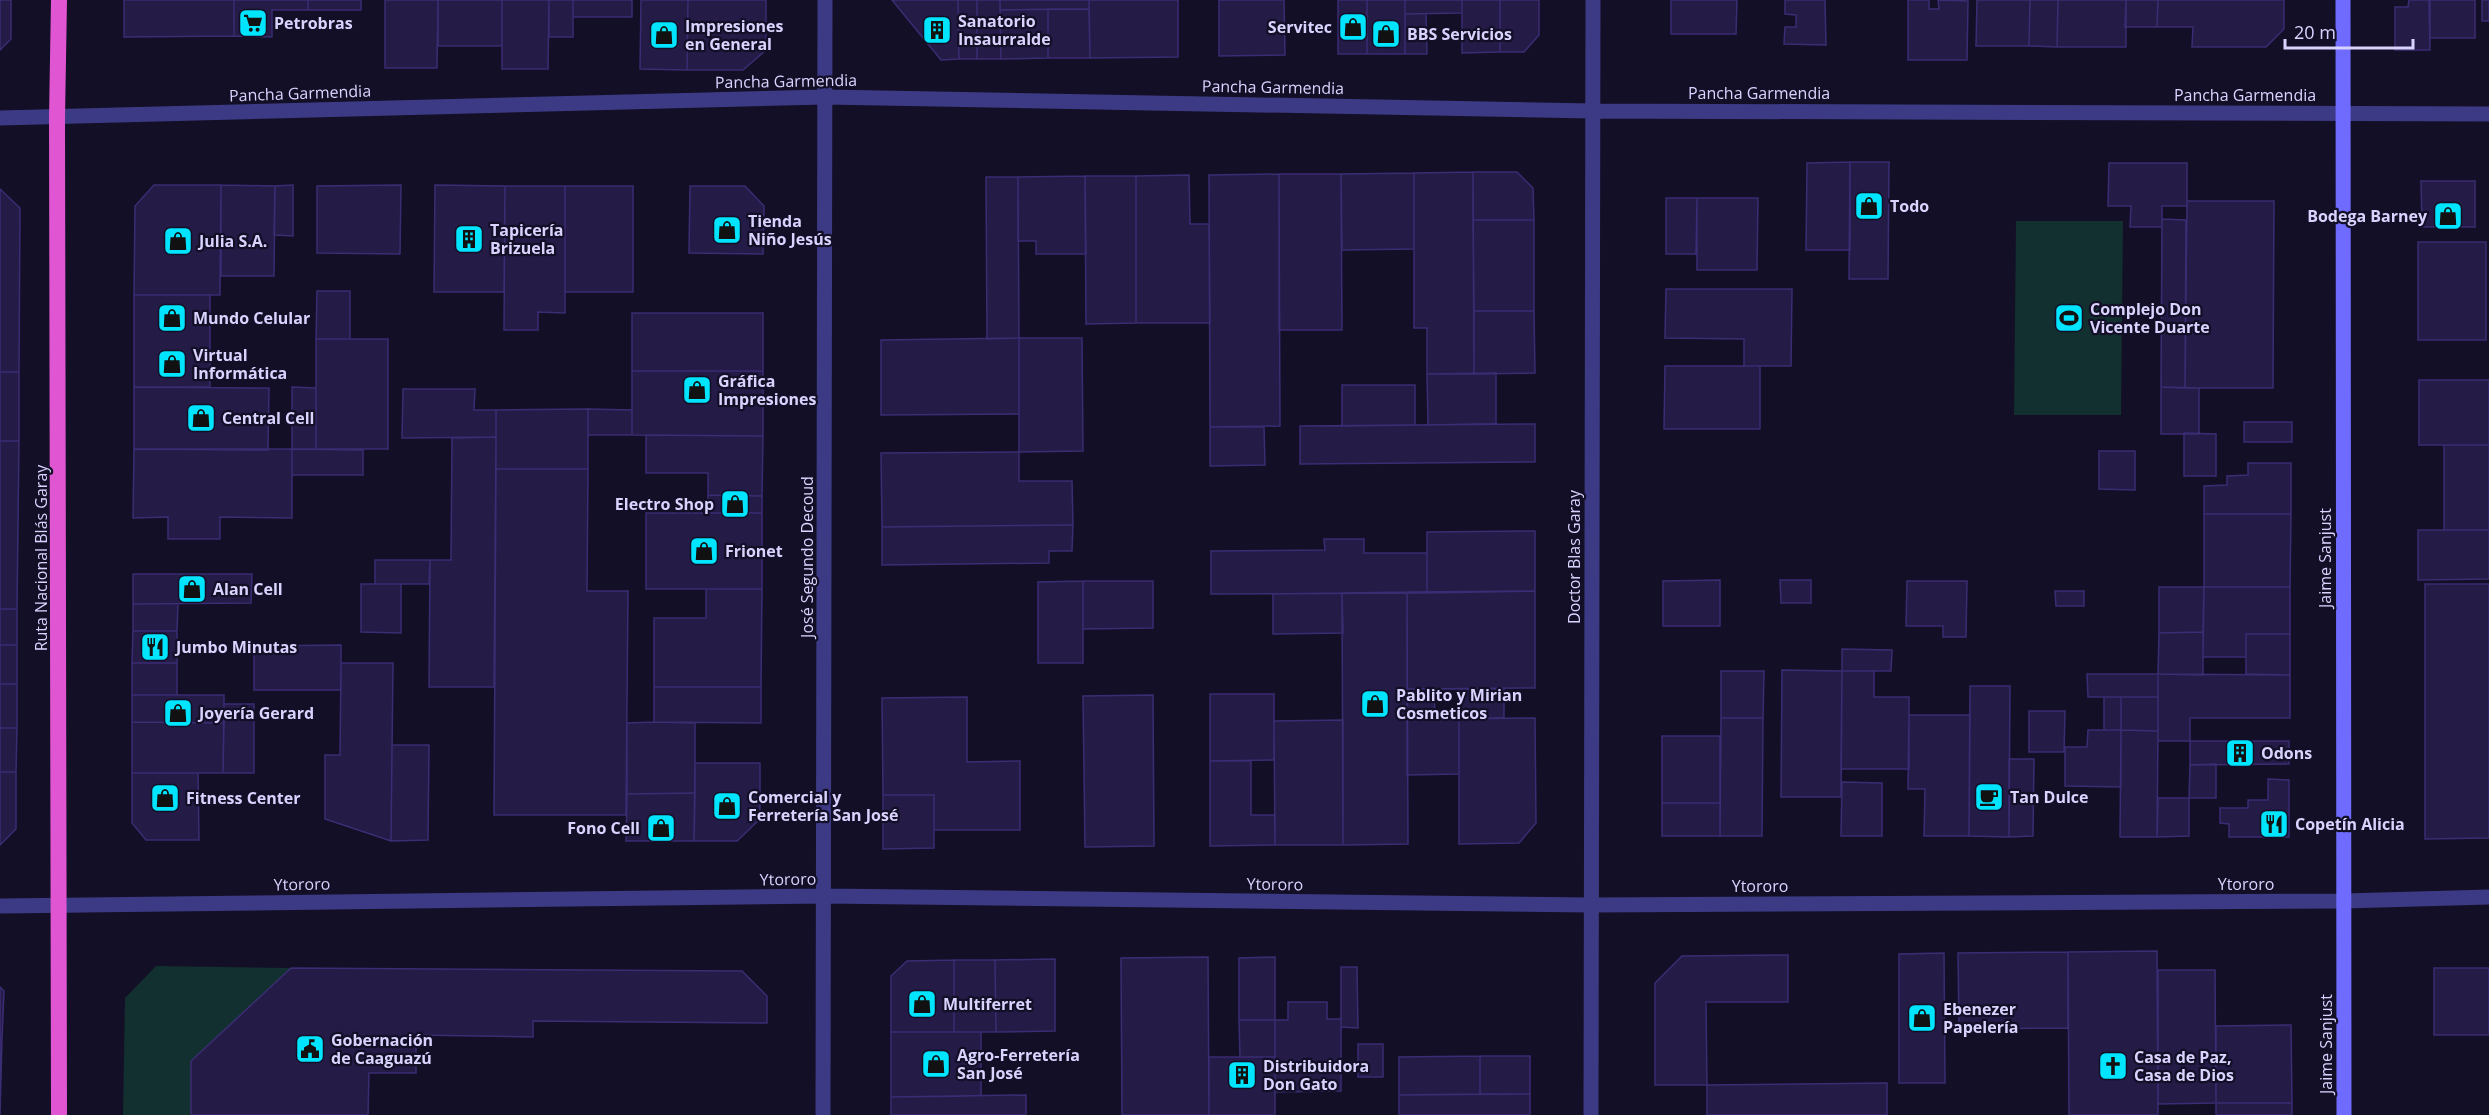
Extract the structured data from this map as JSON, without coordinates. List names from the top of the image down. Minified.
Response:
{"streets":{"highway":["Ruta Nacional Blás Garay"],"main road":["Jaime Sanjust"],"street":["Pancha Garmendia","José Segundo Decoud","Doctor Blas Garay","Ytororo"]},"crossings":[["Pancha Garmendia","José Segundo Decoud"],["Pancha Garmendia","Doctor Blas Garay"],["Pancha Garmendia","Ruta Nacional Blás Garay"],["Pancha Garmendia","Jaime Sanjust"],["José Segundo Decoud","Ytororo"],["Doctor Blas Garay","Ytororo"],["Ruta Nacional Blás Garay","Ytororo"],["Jaime Sanjust","Ytororo"]],"places":{"supermarket":["Petrobras"],"shop":["Servitec","BBS Servicios","Impresiones en General","Todo","Bodega Barney","Tienda Niño Jesús","Julia S.A.","Mundo Celular","Virtual Informática","Gráfica Impresiones","Central Cell","Electro Shop","Frionet","Alan Cell","Pablito y Mirian Cosmeticos","Joyería Gerard","Fitness Center","Comercial y Ferretería San José","Fono Cell","Multiferret","Ebenezer Papelería","Agro-Ferretería San José"],"building":["Sanatorio Insaurralde","Tapicería Brizuela","Odons","Distribuidora Don Gato"],"sports":["Complejo Don Vicente Duarte"],"restaurant":["Jumbo Minutas","Copetín Alicia"],"cafe":["Tan Dulce"],"public building":["Gobernación de Caaguazú"],"church":["Casa de Paz, Casa de Dios"]},"scale_bar":"20 m"}
